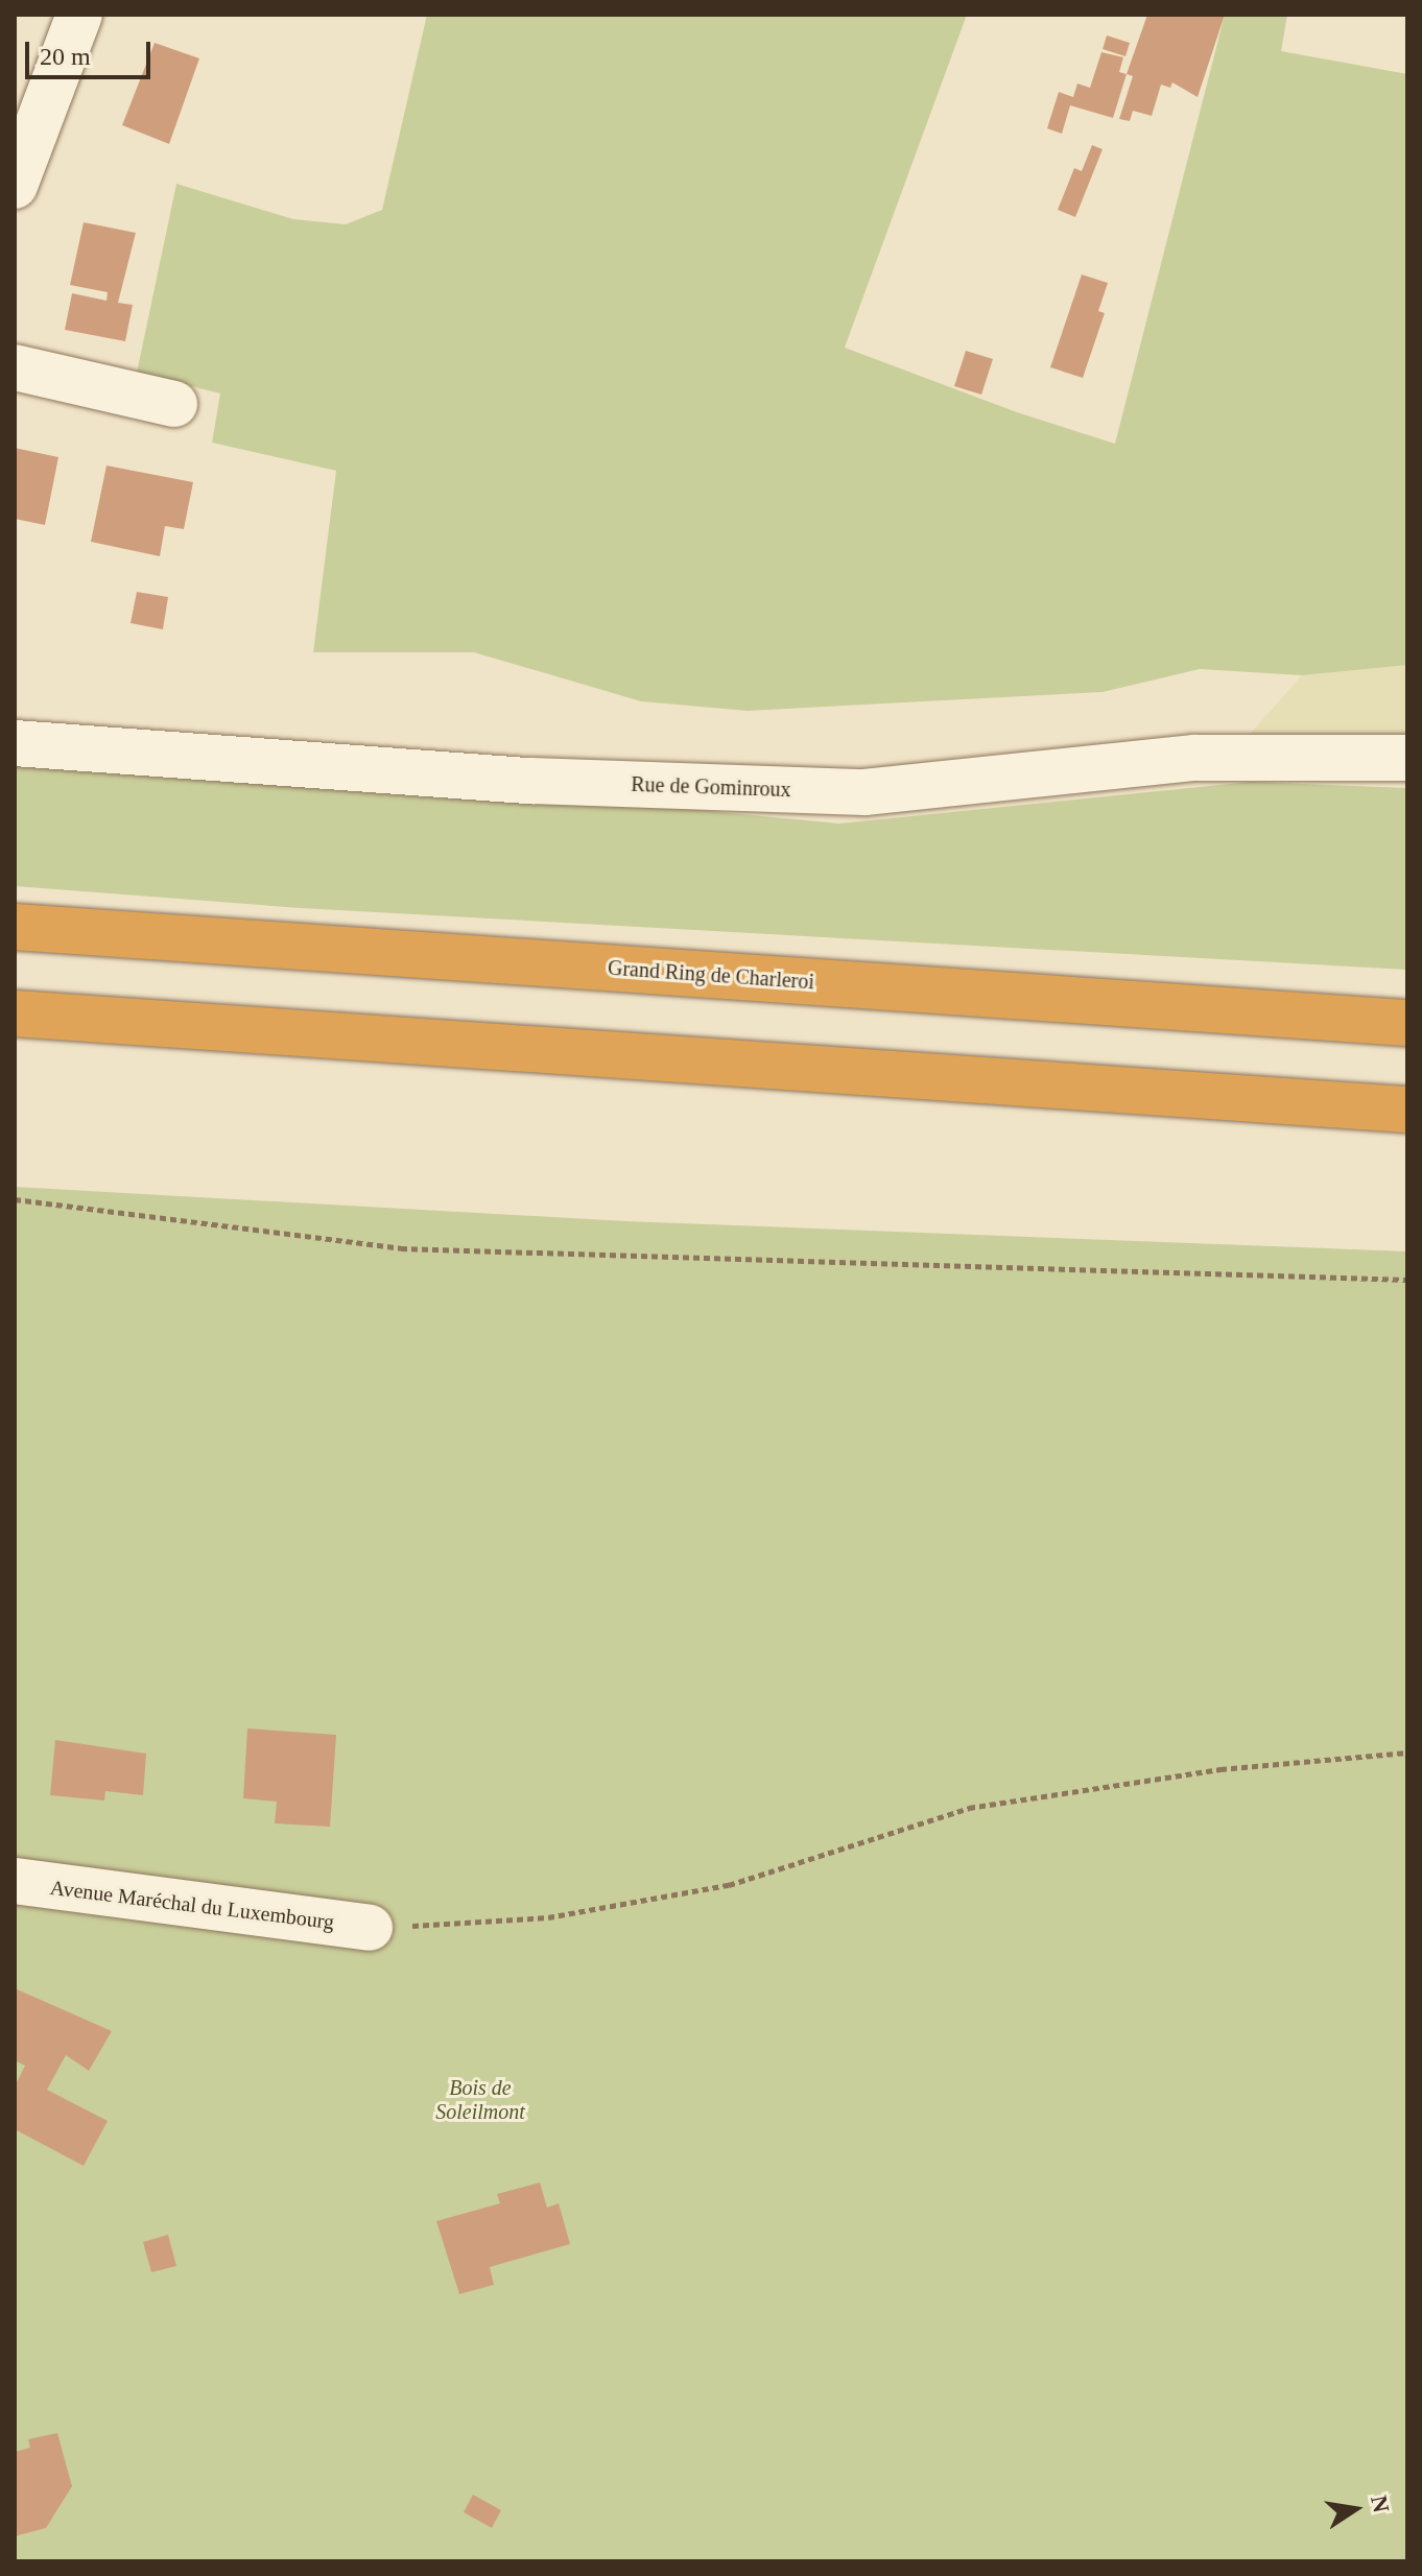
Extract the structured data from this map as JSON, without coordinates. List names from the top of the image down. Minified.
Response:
{"streets":{"highway":["Grand Ring de Charleroi"],"street":["Rue de Gominroux","Avenue Maréchal du Luxembourg"]},"parks":["Bois de Soleilmont"],"scale_bar":"20 m","north":"right"}
